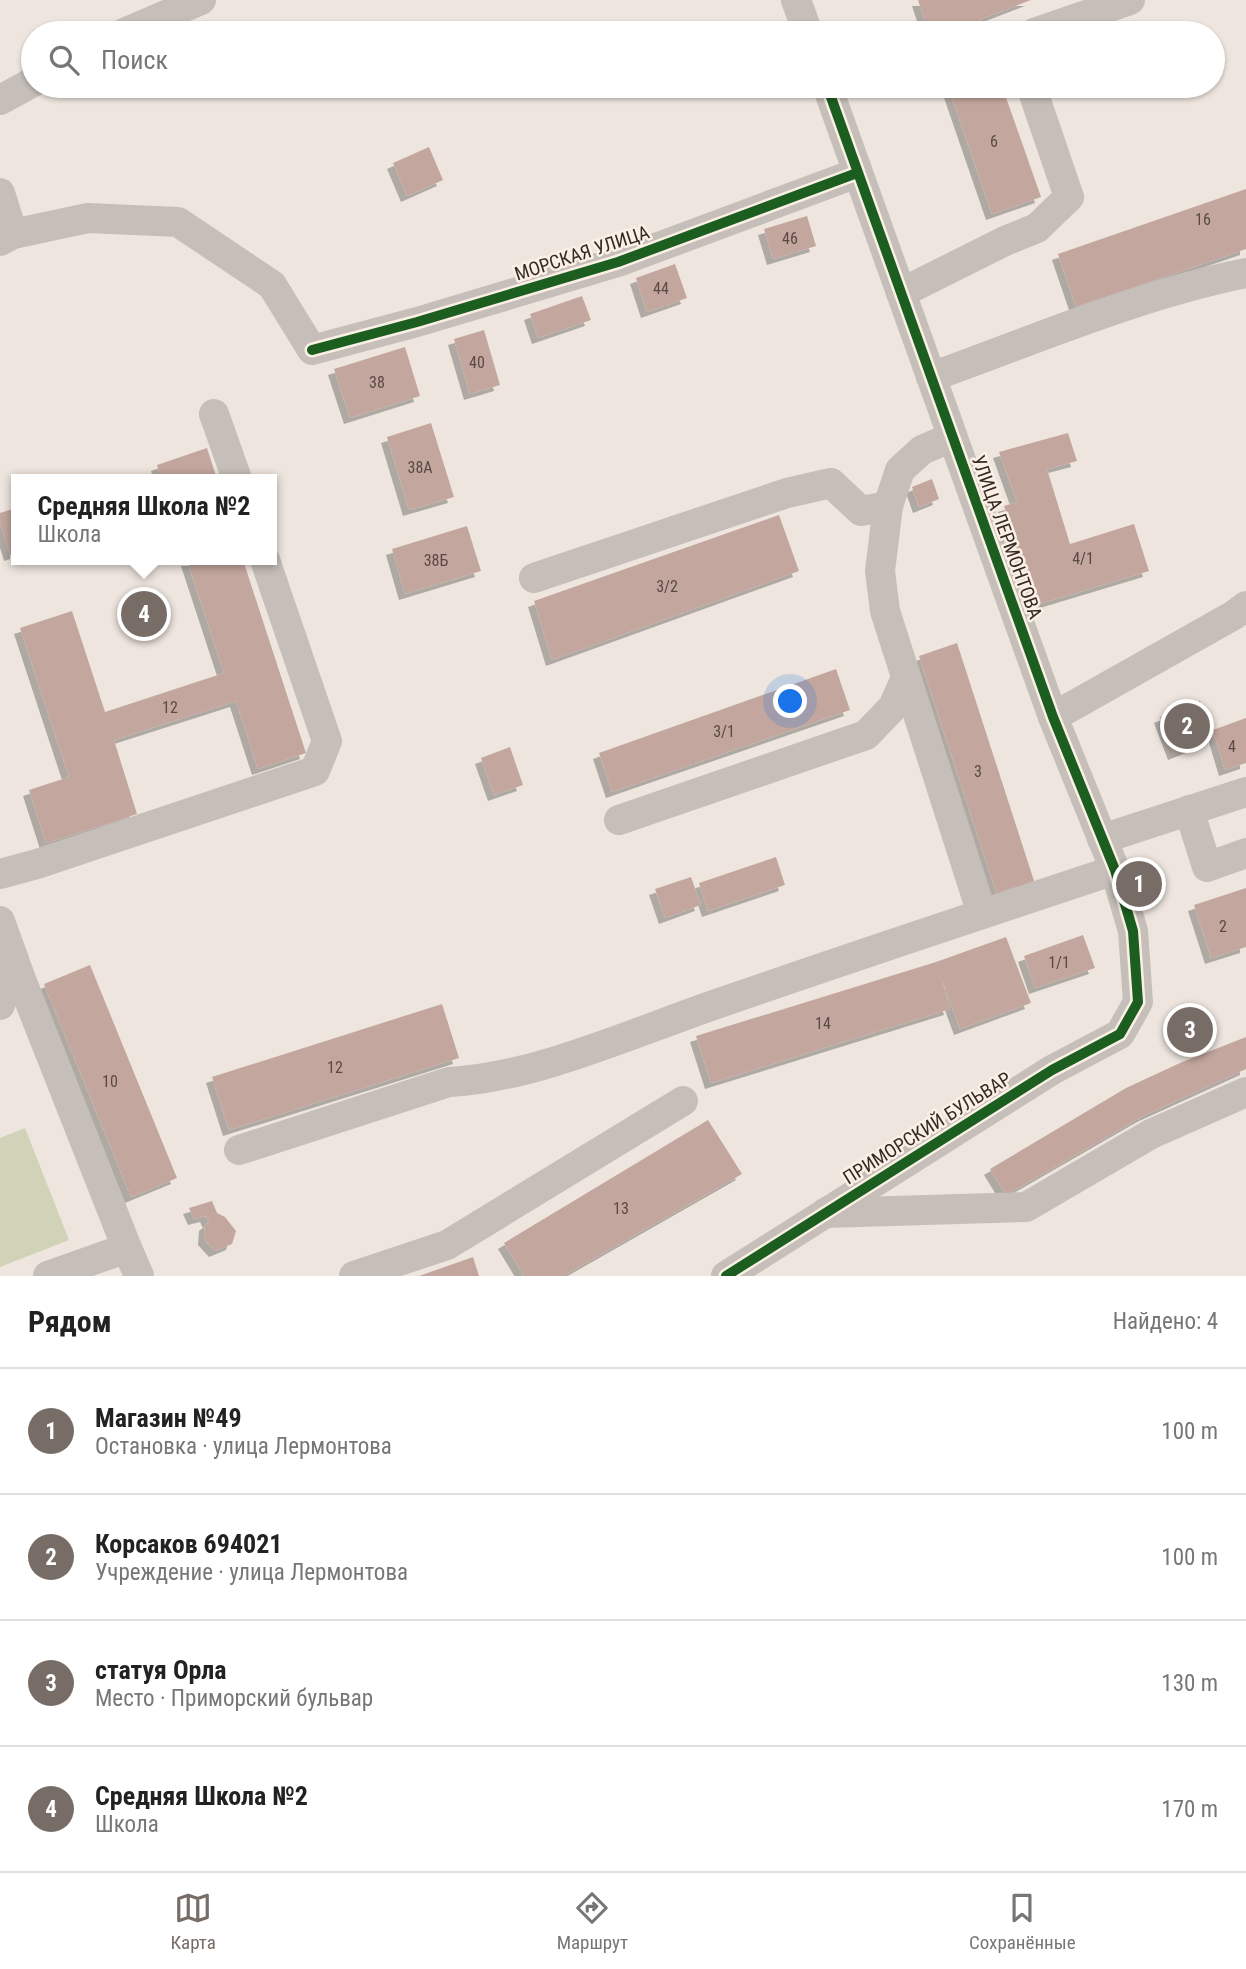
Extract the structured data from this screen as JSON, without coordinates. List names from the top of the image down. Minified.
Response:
{"streets":{"street":["МОРСКАЯ УЛИЦА","УЛИЦА ЛЕРМОНТОВА","ПРИМОРСКИЙ БУЛЬВАР"]},"crossings":[["МОРСКАЯ УЛИЦА","УЛИЦА ЛЕРМОНТОВА"],["УЛИЦА ЛЕРМОНТОВА","ПРИМОРСКИЙ БУЛЬВАР"]],"house_numbers":["6","16","46","44","40","38","38А","4/1","38Б","3/2","12","3/1","4","3","2","1/1","14","12","10","13"],"page":{"search":"Поиск","popup":["Средняя Школа №2","Школа"],"pins":["4","2","1","3"],"heading":["Рядом","Найдено: 4"],"list":[{"mark":"1","name":"Магазин №49","note":"Остановка · улица Лермонтова","value":"100 m"},{"mark":"2","name":"Корсаков 694021","note":"Учреждение · улица Лермонтова","value":"100 m"},{"mark":"3","name":"статуя Орла","note":"Место · Приморский бульвар","value":"130 m"},{"mark":"4","name":"Средняя Школа №2","note":"Школа","value":"170 m"}],"nav":["Карта","Маршрут","Сохранённые"]}}
